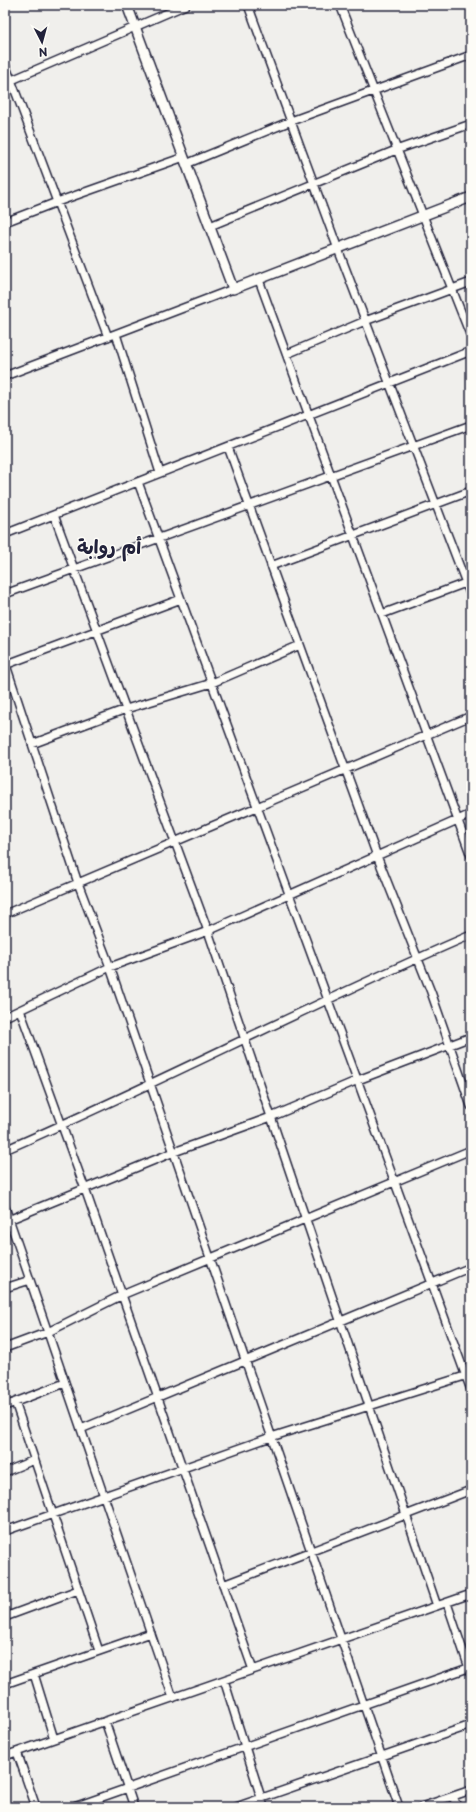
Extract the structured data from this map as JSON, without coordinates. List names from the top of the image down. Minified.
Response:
{"districts":["أم روابة"],"north":"bottom"}
